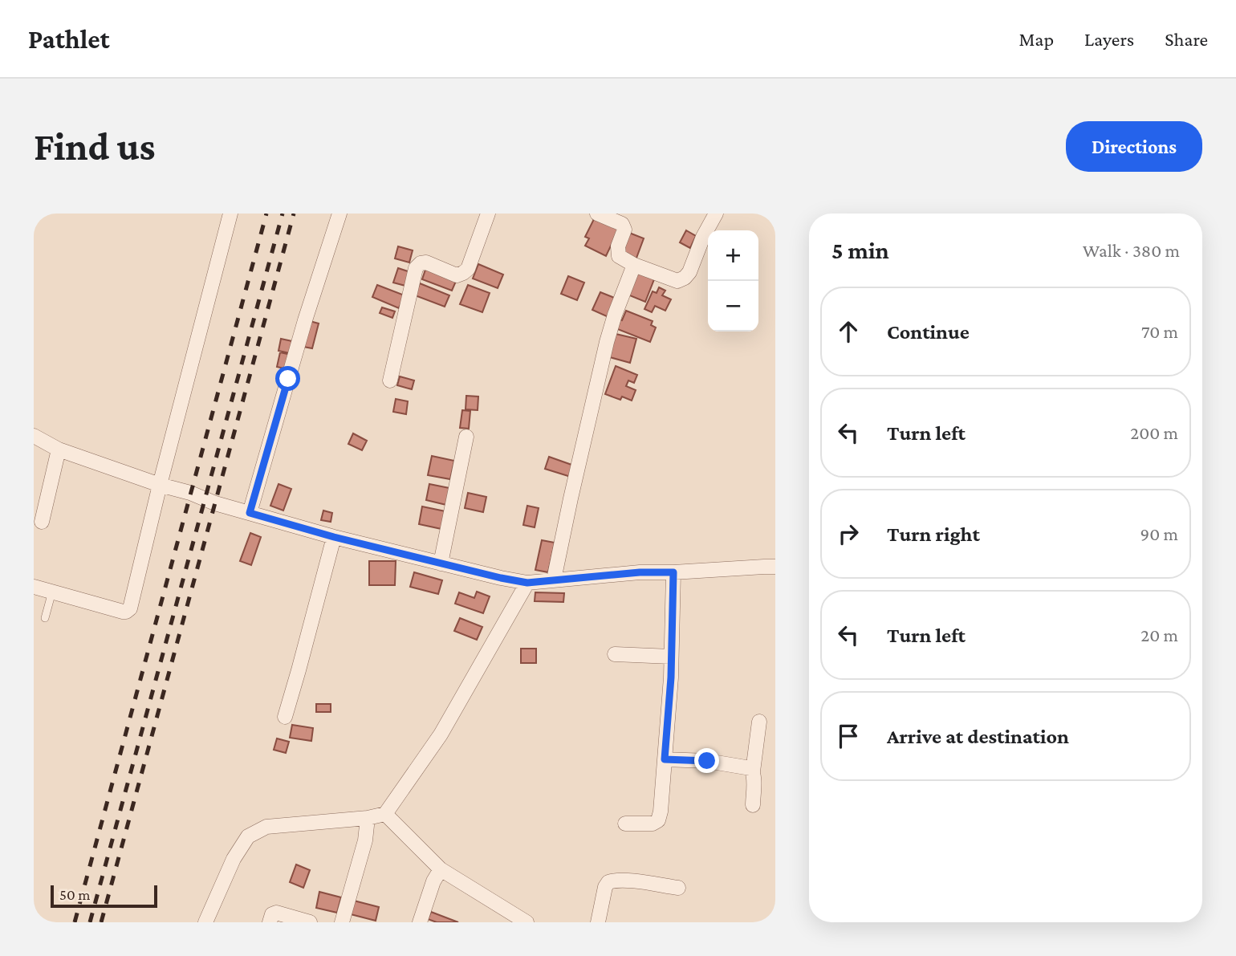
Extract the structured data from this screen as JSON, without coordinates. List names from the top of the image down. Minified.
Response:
{"scale_bar":"50 m","page":{"header":"Pathlet","nav":["Map","Layers","Share"],"buttons":"Directions","title":"Find us","heading":["5 min","Walk · 380 m"],"map_buttons":["+","−"],"list":[["Continue","70 m"],["Turn left","200 m"],["Turn right","90 m"],["Turn left","20 m"],"Arrive at destination"],"scale":"50 m"}}
